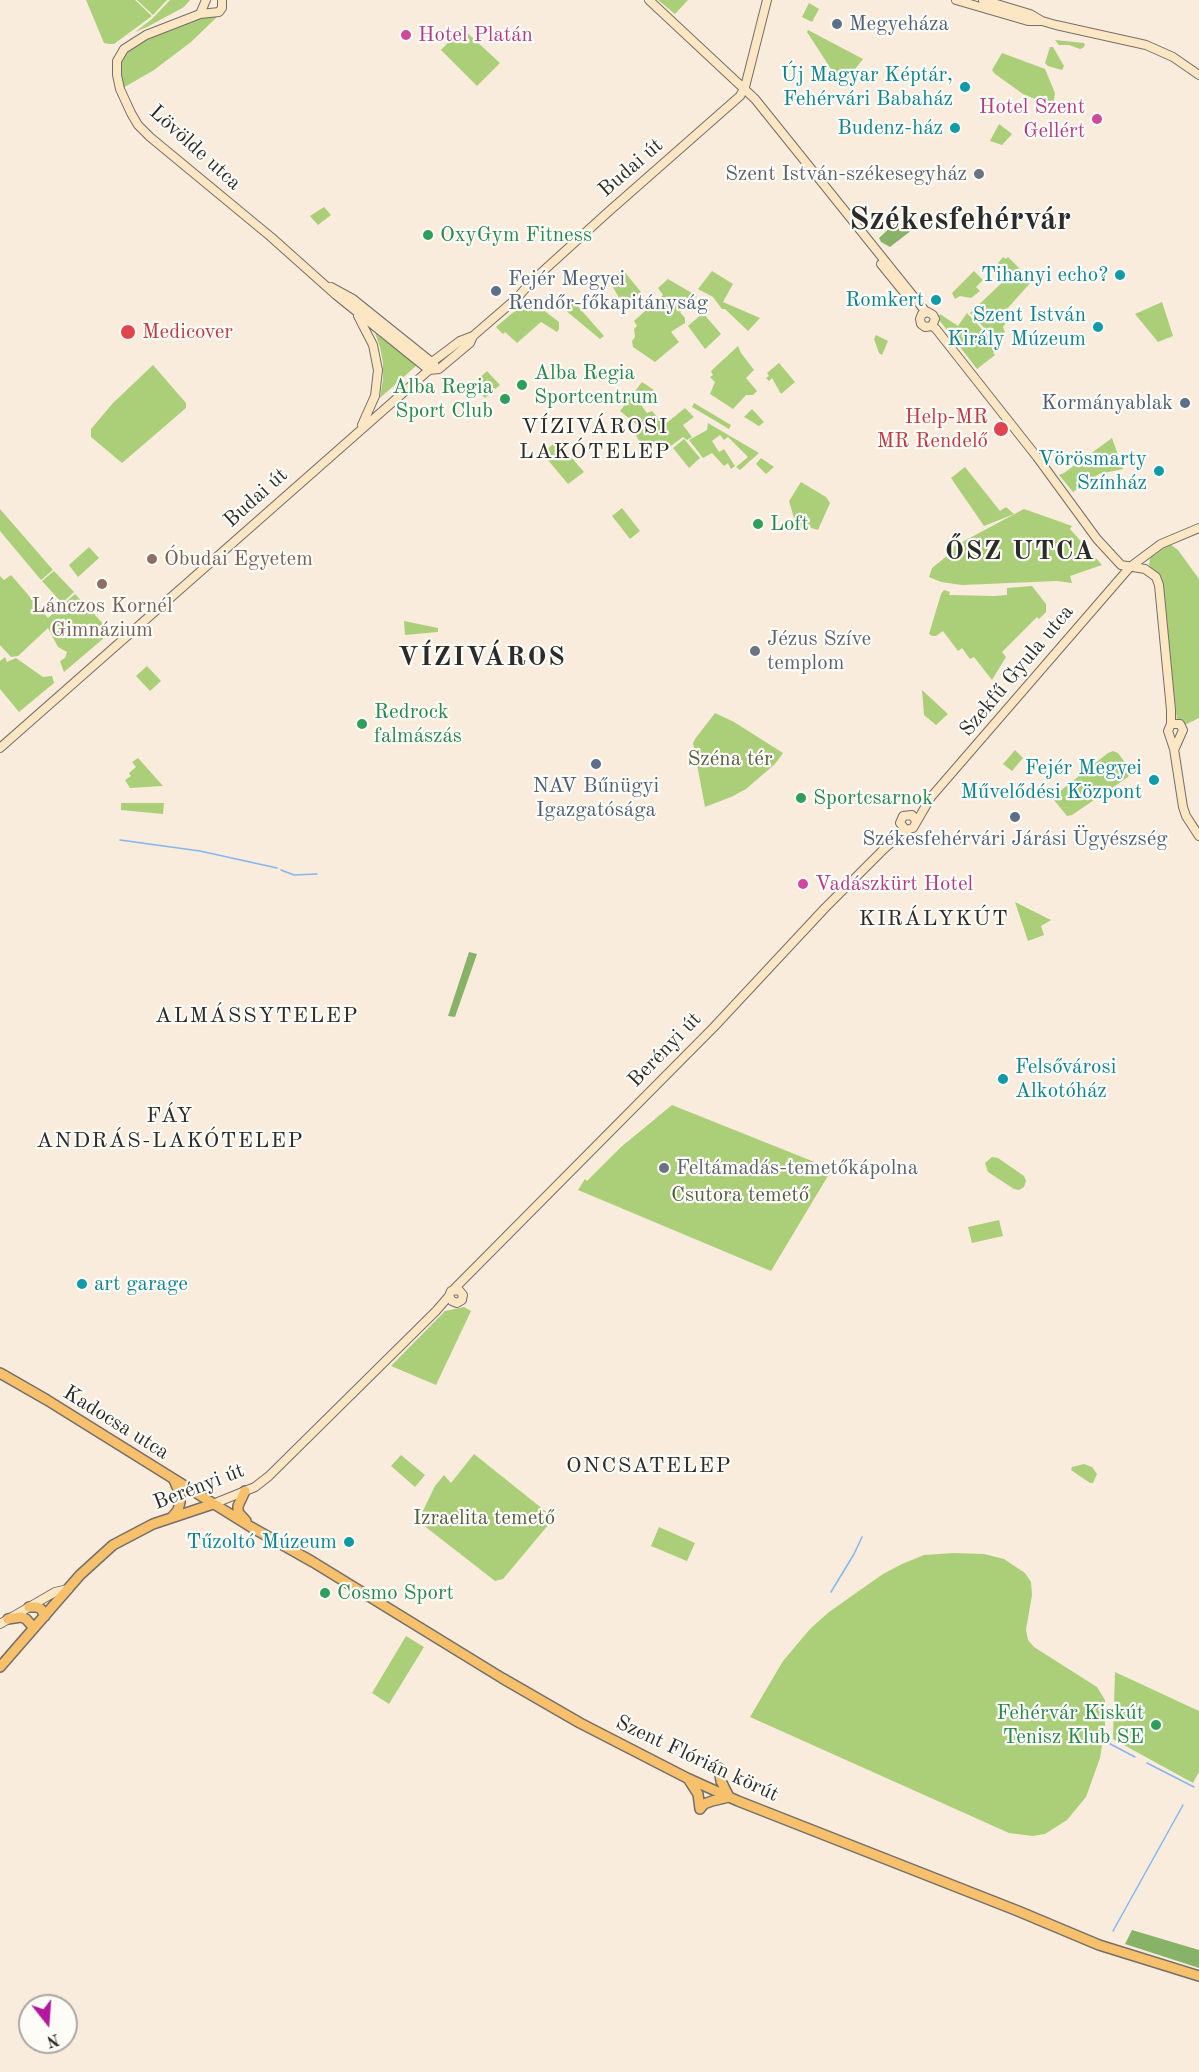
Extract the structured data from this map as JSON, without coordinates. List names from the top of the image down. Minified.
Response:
{"streets":{"main road":["Lövölde utca","Budai út","Szekfű Gyula utca","Berényi út","Kadocsa utca","Szent Flórián körút"]},"crossings":[["Lövölde utca","Budai út"],["Szekfű Gyula utca","Berényi út"],["Berényi út","Kadocsa utca"],["Berényi út","Szent Flórián körút"],["Kadocsa utca","Szent Flórián körút"]],"districts":["Székesfehérvár","VÍZIVÁROSI LAKÓTELEP","ŐSZ UTCA","VÍZIVÁROS","KIRÁLYKÚT","ALMÁSSYTELEP","FÁY ANDRÁS-LAKÓTELEP","ONCSATELEP"],"parks":["Széna tér","Csutora temető","Izraelita temető"],"places":["Megyeháza","Hotel Platán","Új Magyar Képtár, Fehérvári Babaház","Hotel Szent Gellért","Budenz-ház","Szent István-székesegyház","OxyGym Fitness","Tihanyi echo?","Fejér Megyei Rendőr-főkapitányság","Romkert","Szent István Király Múzeum","Medicover","Alba Regia Sportcentrum","Alba Regia Sport Club","Kormányablak","Help-MR MR Rendelő","Vörösmarty Színház","Loft","Óbudai Egyetem","Lánczos Kornél Gimnázium","Jézus Szíve templom","Redrock falmászás","NAV Bűnügyi Igazgatósága","Fejér Megyei Művelődési Központ","Sportcsarnok","Székesfehérvári Járási Ügyészség","Vadászkürt Hotel","Felsővárosi Alkotóház","Feltámadás-temetőkápolna","art garage","Tűzoltó Múzeum","Cosmo Sport","Fehérvár Kiskút Tenisz Klub SE"],"north":"bottom"}
